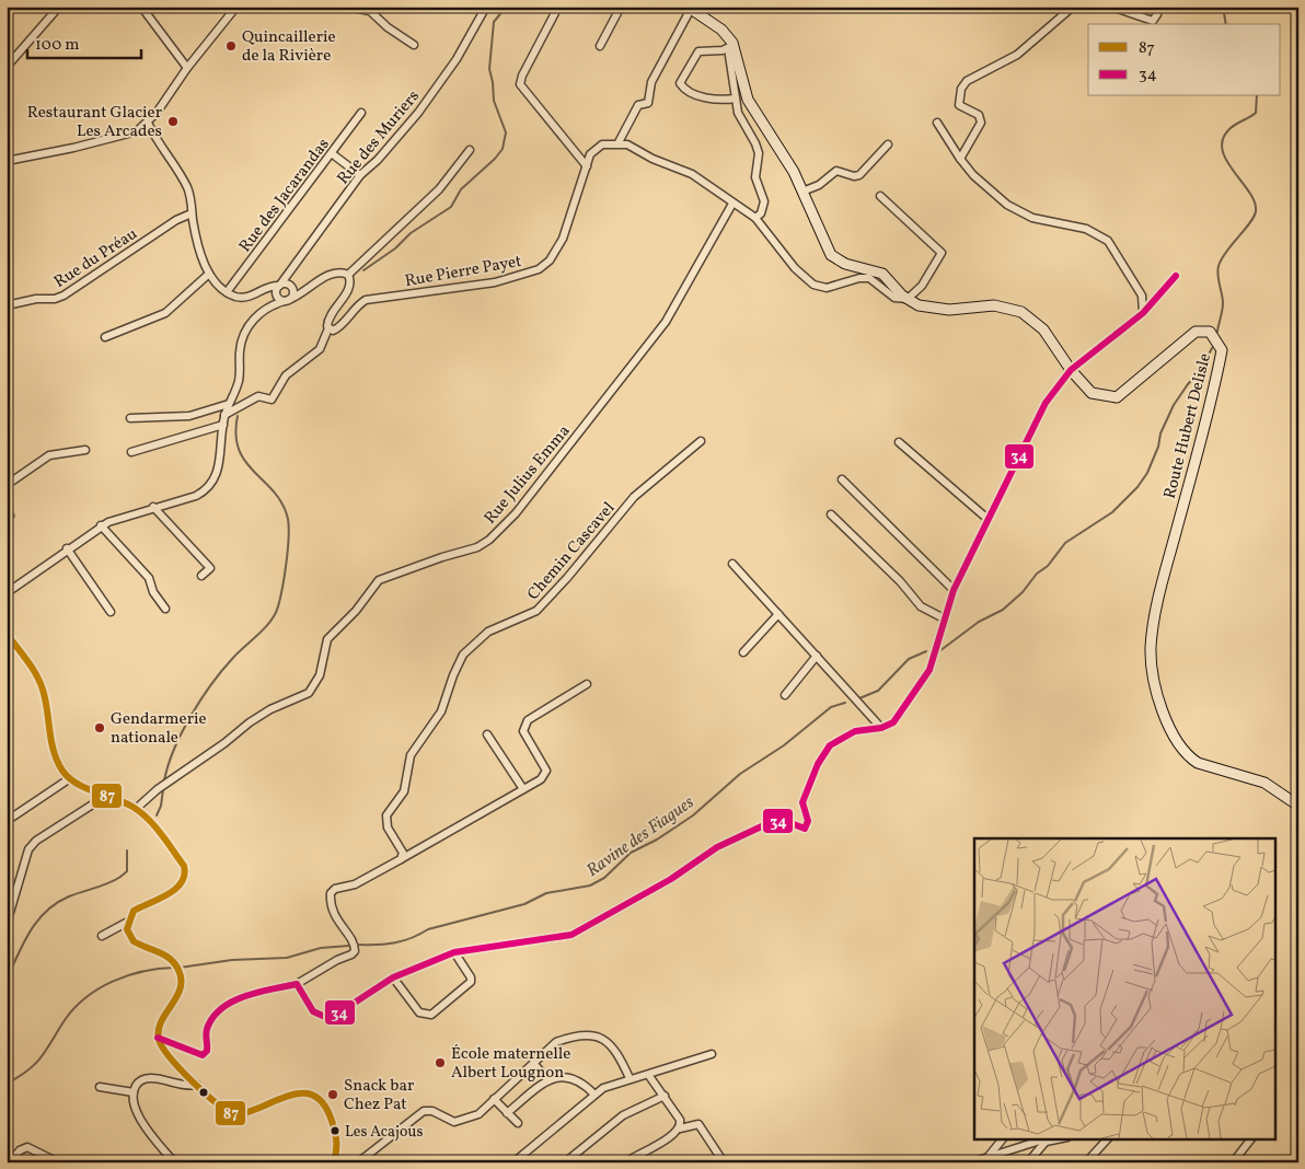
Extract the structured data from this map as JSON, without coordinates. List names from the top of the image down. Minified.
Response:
{"streets":{"main road":["Route Hubert Delisle"],"street":["Rue des Muriers","Rue des Jacarandas","Rue du Préau","Rue Pierre Payet","Rue Julius Emma","Chemin Cascavel"]},"water":["Ravine des Fiagues"],"places":["Quincaillerie de la Rivière","Restaurant Glacier Les Arcades","Gendarmerie nationale","École maternelle Albert Lougnon","Snack bar Chez Pat","Les Acajous"],"lines":["transit line 34","transit line 87"],"legend":["87","34"],"scale_bar":"100 m"}
